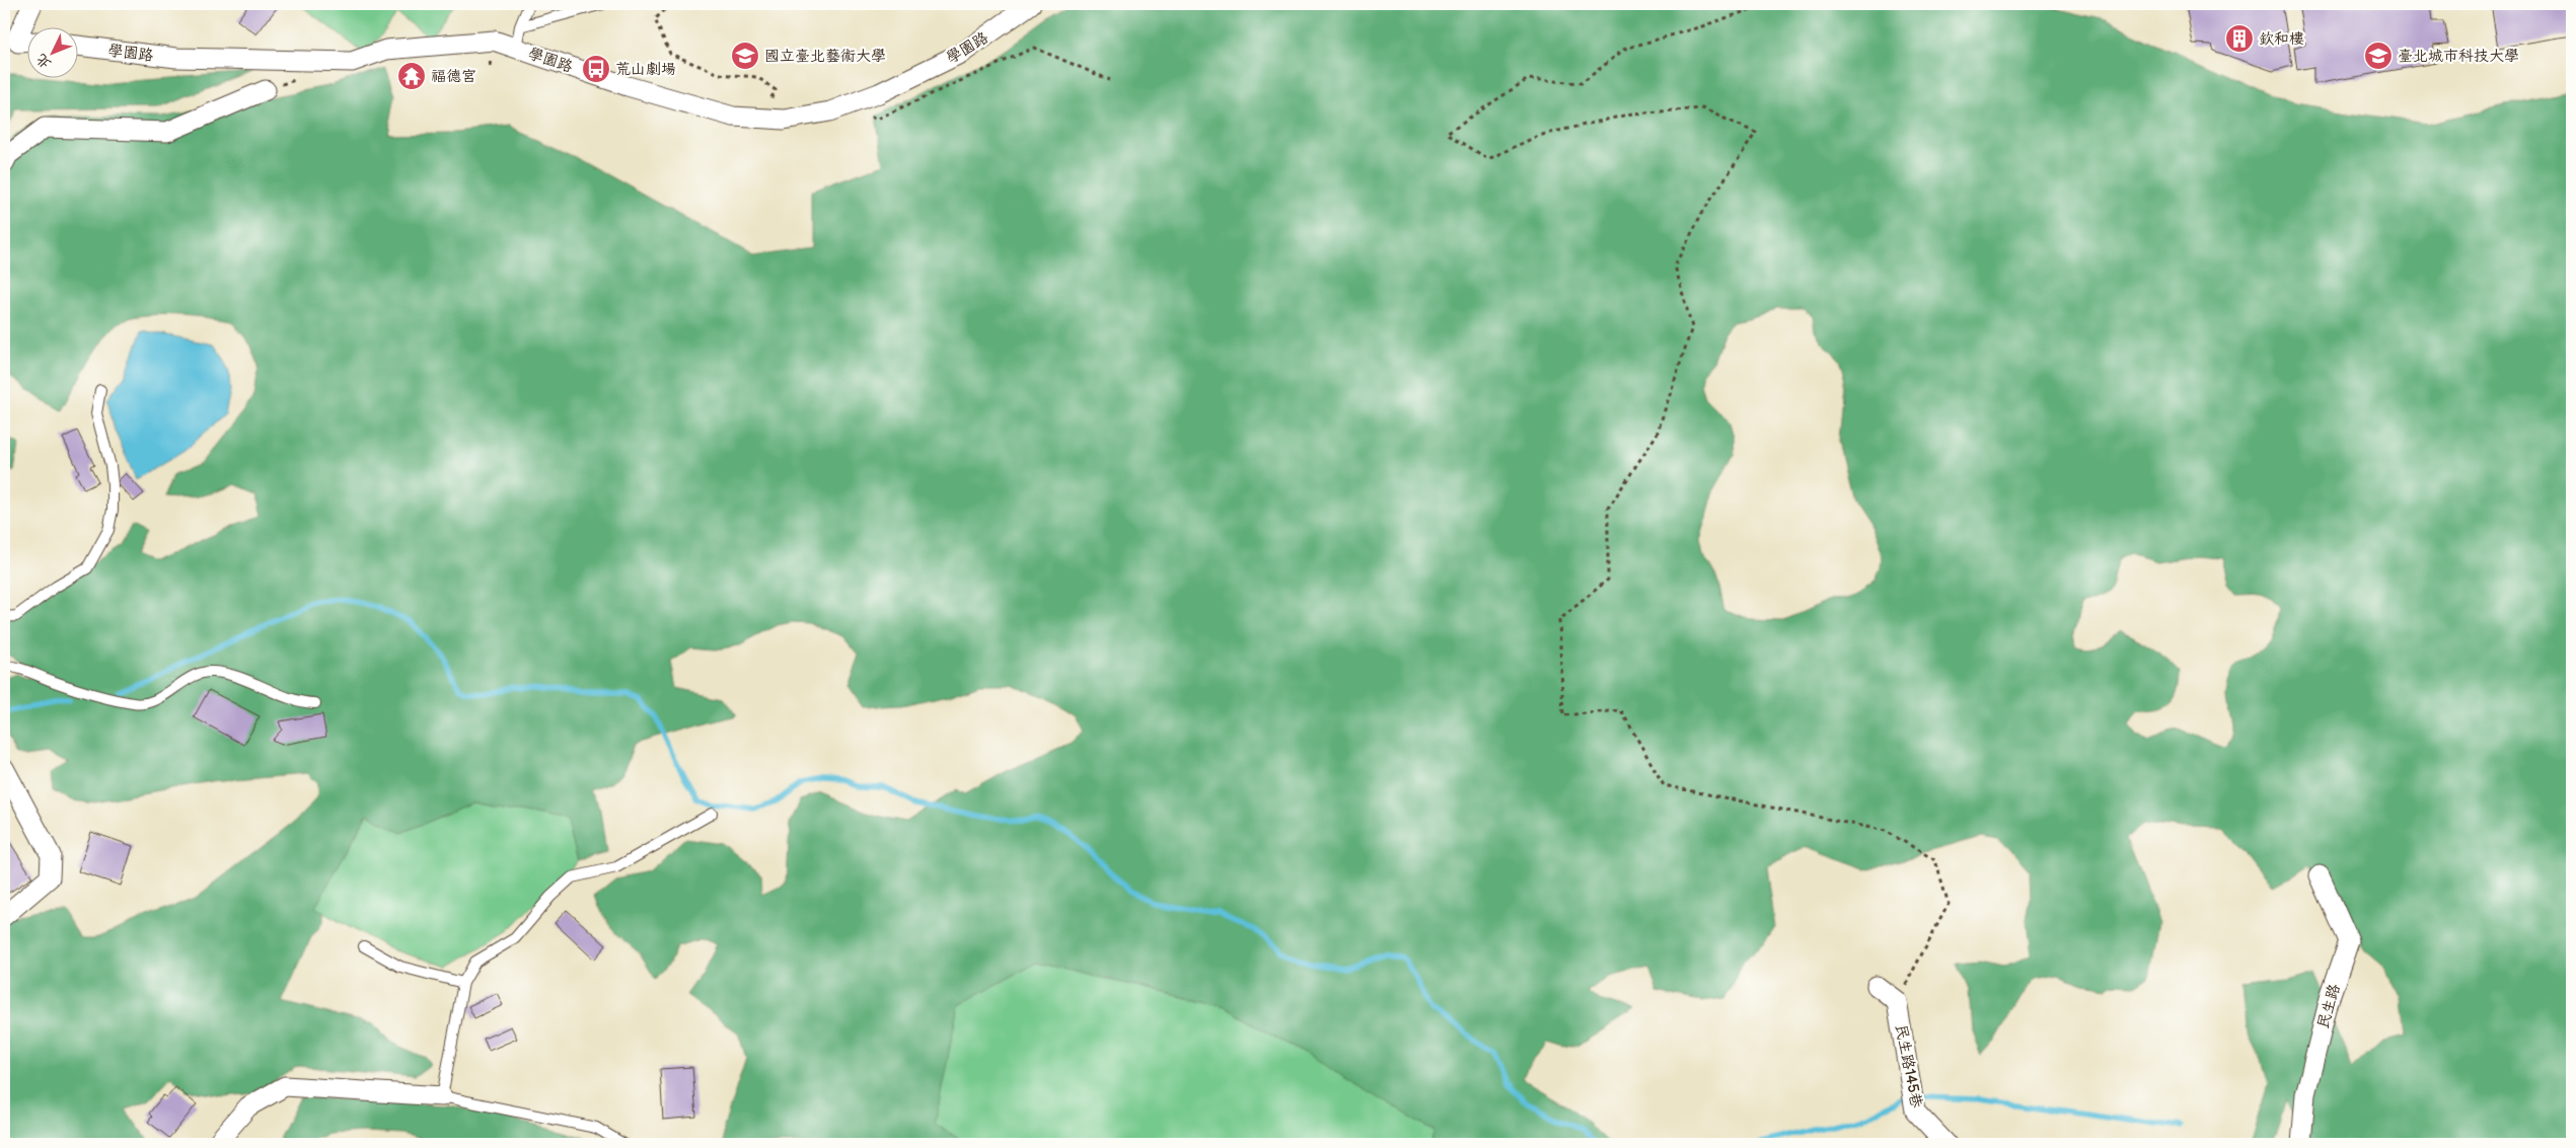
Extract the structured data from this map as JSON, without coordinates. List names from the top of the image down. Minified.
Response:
{"streets":{"street":["學園路","民生路","民生路145巷"]},"places":{"building":["欽和樓"],"school or university":["國立臺北藝術大學","臺北城市科技大學"],"bus stop":["荒山劇場"],"temple":["福德宮"]},"north":"bottom left"}
